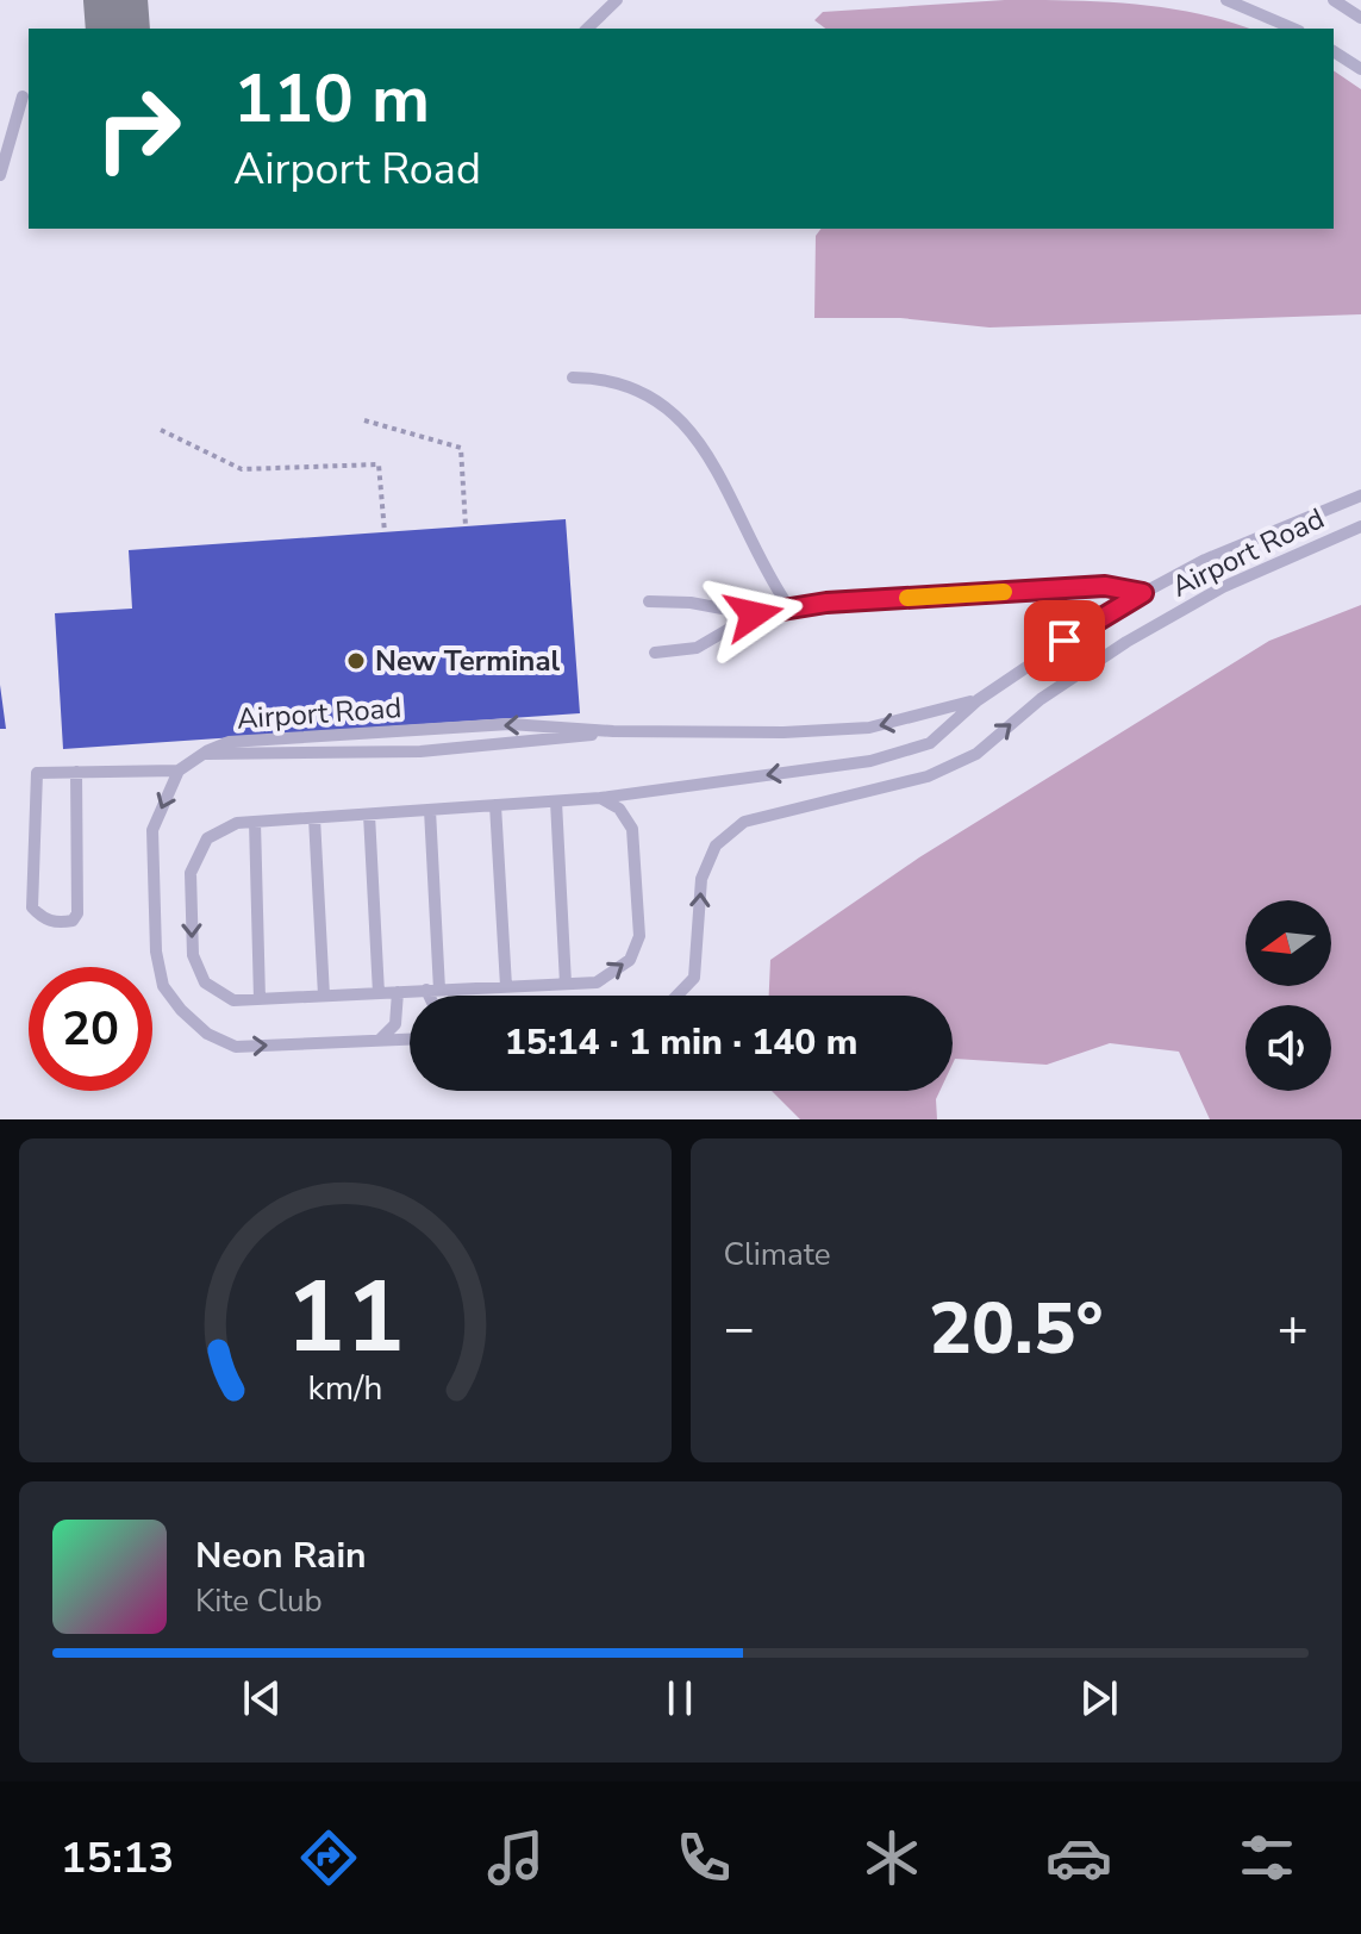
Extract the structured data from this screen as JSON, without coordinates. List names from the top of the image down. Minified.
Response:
{"streets":{"lane":["Airport Road"]},"places":["New Terminal"],"north":"left","page":{"turn":["110 m","Airport Road"],"limit":"20","trip":"15:14 · 1 min · 140 m","tile":"Climate","heat":["−","20.5°","+"],"song":["Neon Rain","Kite Club"],"tabs":"15:13","gauge":["11","km/h"]}}
